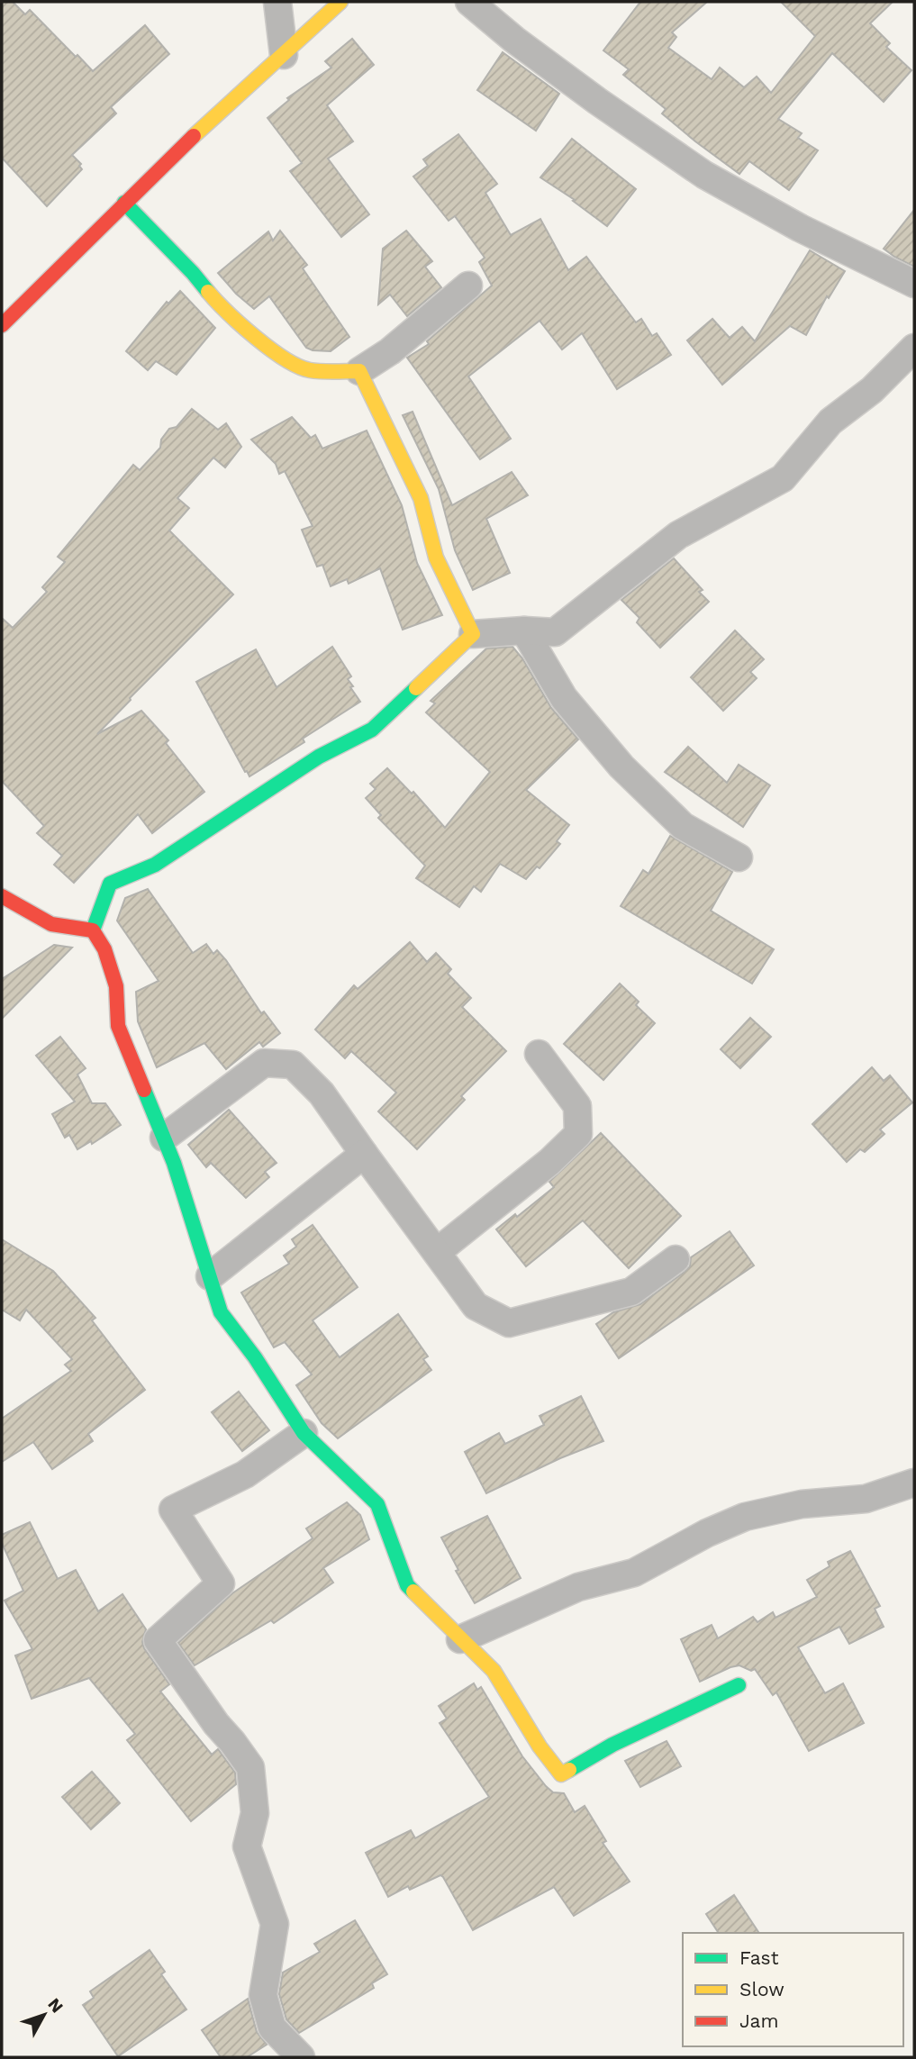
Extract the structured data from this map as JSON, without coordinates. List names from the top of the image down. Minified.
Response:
{"legend":["Fast","Slow","Jam"],"north":"top right"}
